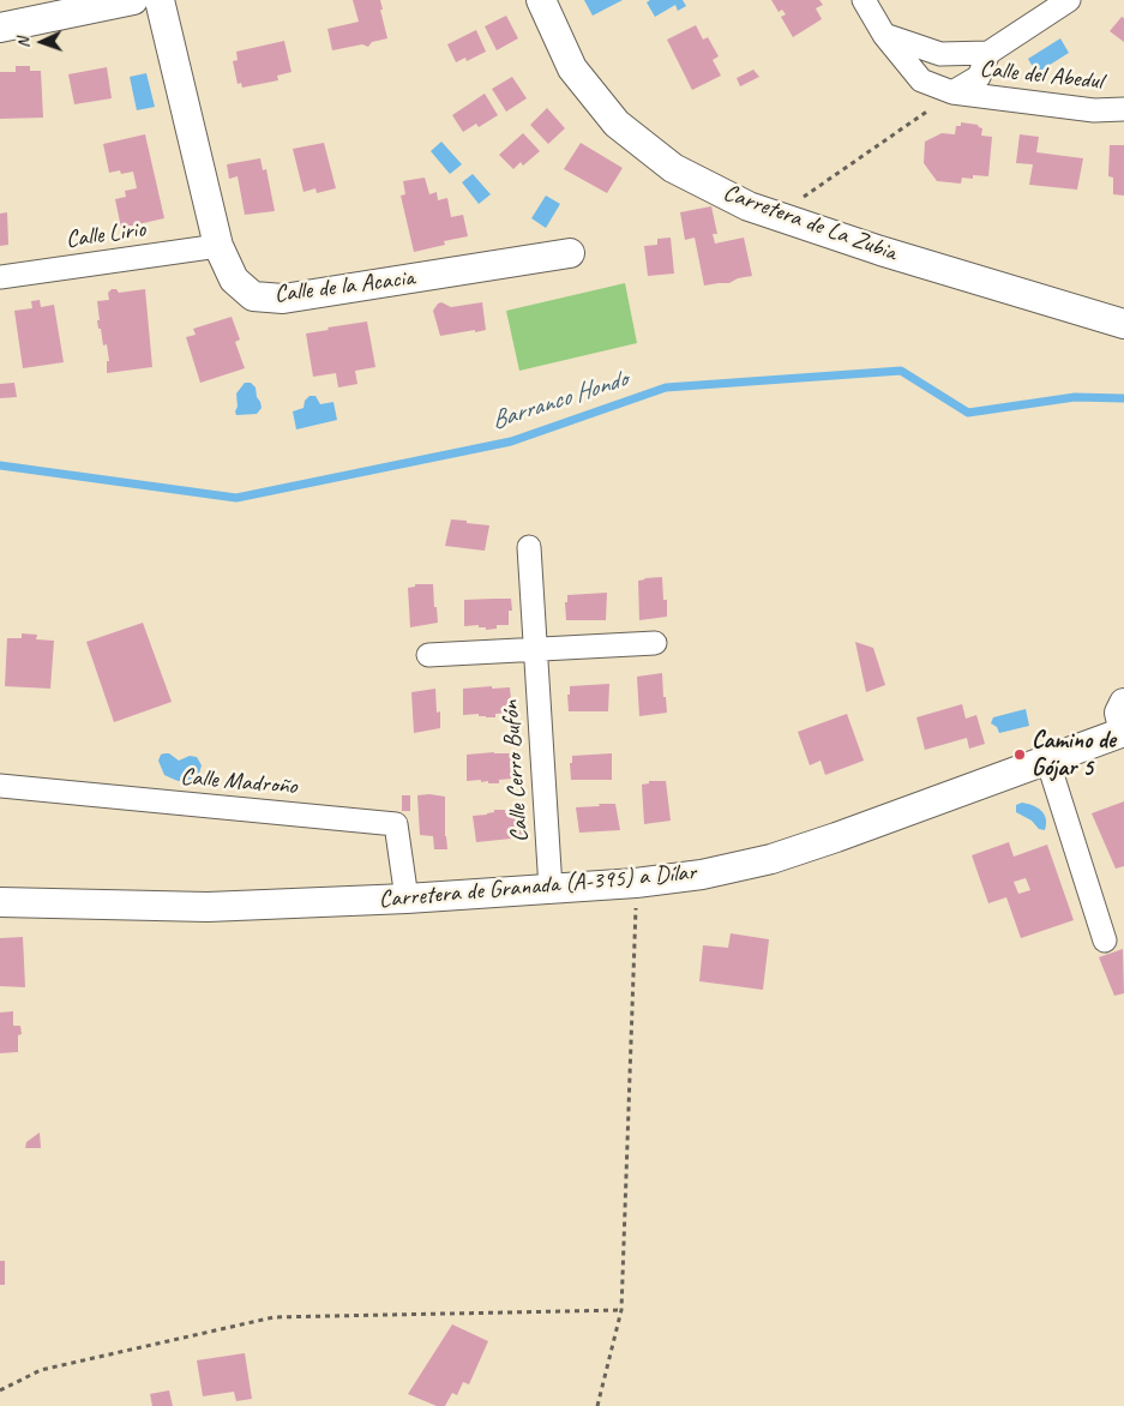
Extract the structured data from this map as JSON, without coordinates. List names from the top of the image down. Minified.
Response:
{"streets":{"street":["Calle del Abedul","Carretera de La Zubia","Calle Lirio","Calle de la Acacia","Calle Cerro Bufón","Calle Madroño","Carretera de Granada (A-395) a Dílar"]},"crossings":[["Calle Lirio","Calle de la Acacia"],["Calle Cerro Bufón","Carretera de Granada (A-395) a Dílar"],["Calle Madroño","Carretera de Granada (A-395) a Dílar"]],"water":["Barranco Hondo"],"places":["Camino de Gójar 5"],"north":"left"}
